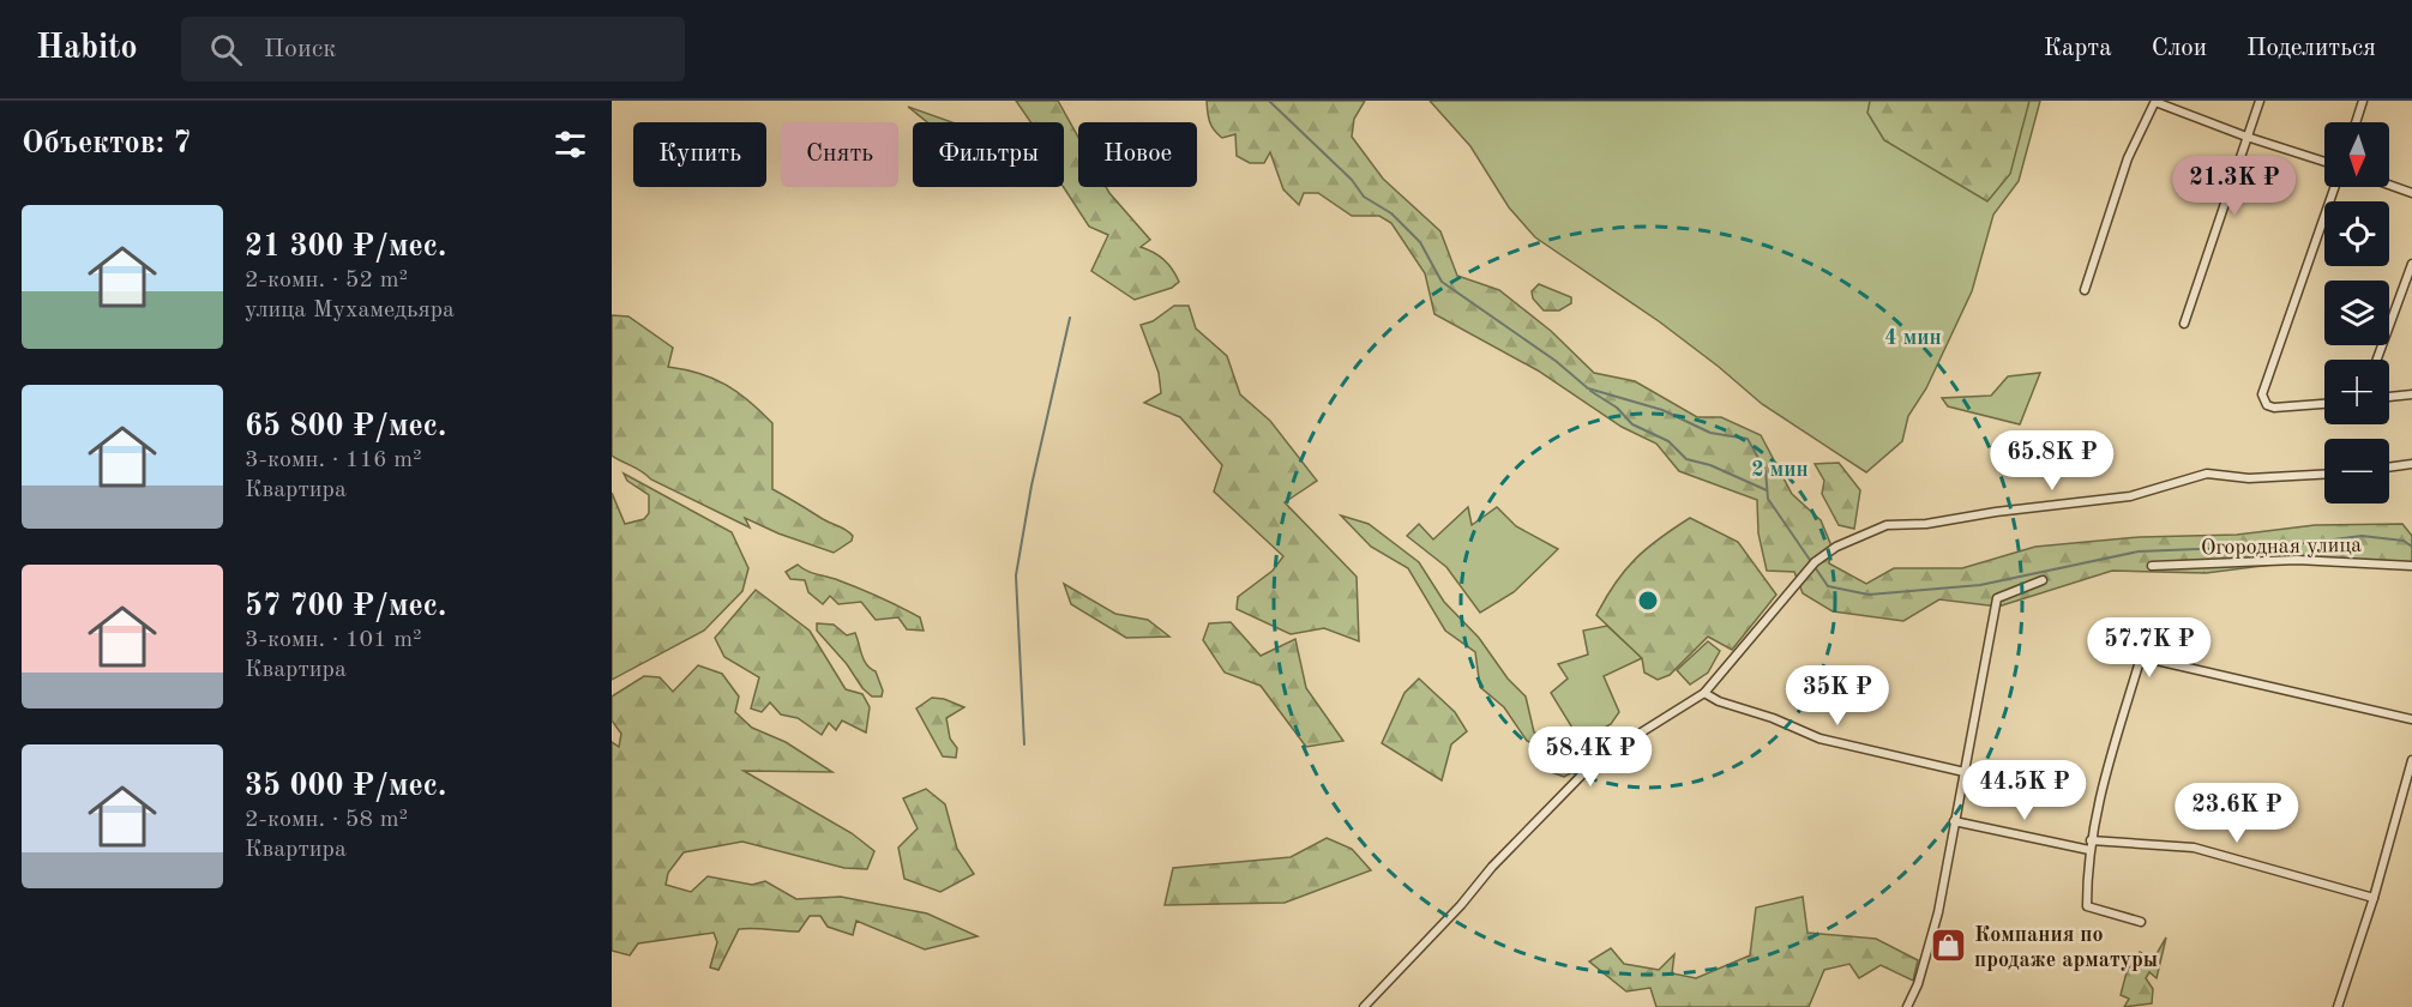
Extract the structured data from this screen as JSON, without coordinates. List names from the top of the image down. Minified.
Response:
{"streets":{"street":["Огородная улица"]},"places":{"shop":["Компания по продаже арматуры"]},"north":"bottom","page":{"header":"Habito","search":"Поиск","nav":["Карта","Слои","Поделиться"],"heading":"Объектов: 7","map_buttons":["+","−"],"chip":["Купить","Снять","Фильтры","Новое"],"price":["21.3K ₽","65.8K ₽","57.7K ₽","35K ₽","58.4K ₽","44.5K ₽","23.6K ₽"],"list":[{"name":"21 300 ₽/мес.","note":"2-комн. · 52 m² · улица Мухамедьяра"},{"name":"65 800 ₽/мес.","note":"3-комн. · 116 m² · Квартира"},{"name":"57 700 ₽/мес.","note":"3-комн. · 101 m² · Квартира"},{"name":"35 000 ₽/мес.","note":"2-комн. · 58 m² · Квартира"}]},"rings":["4 мин","2 мин"]}
